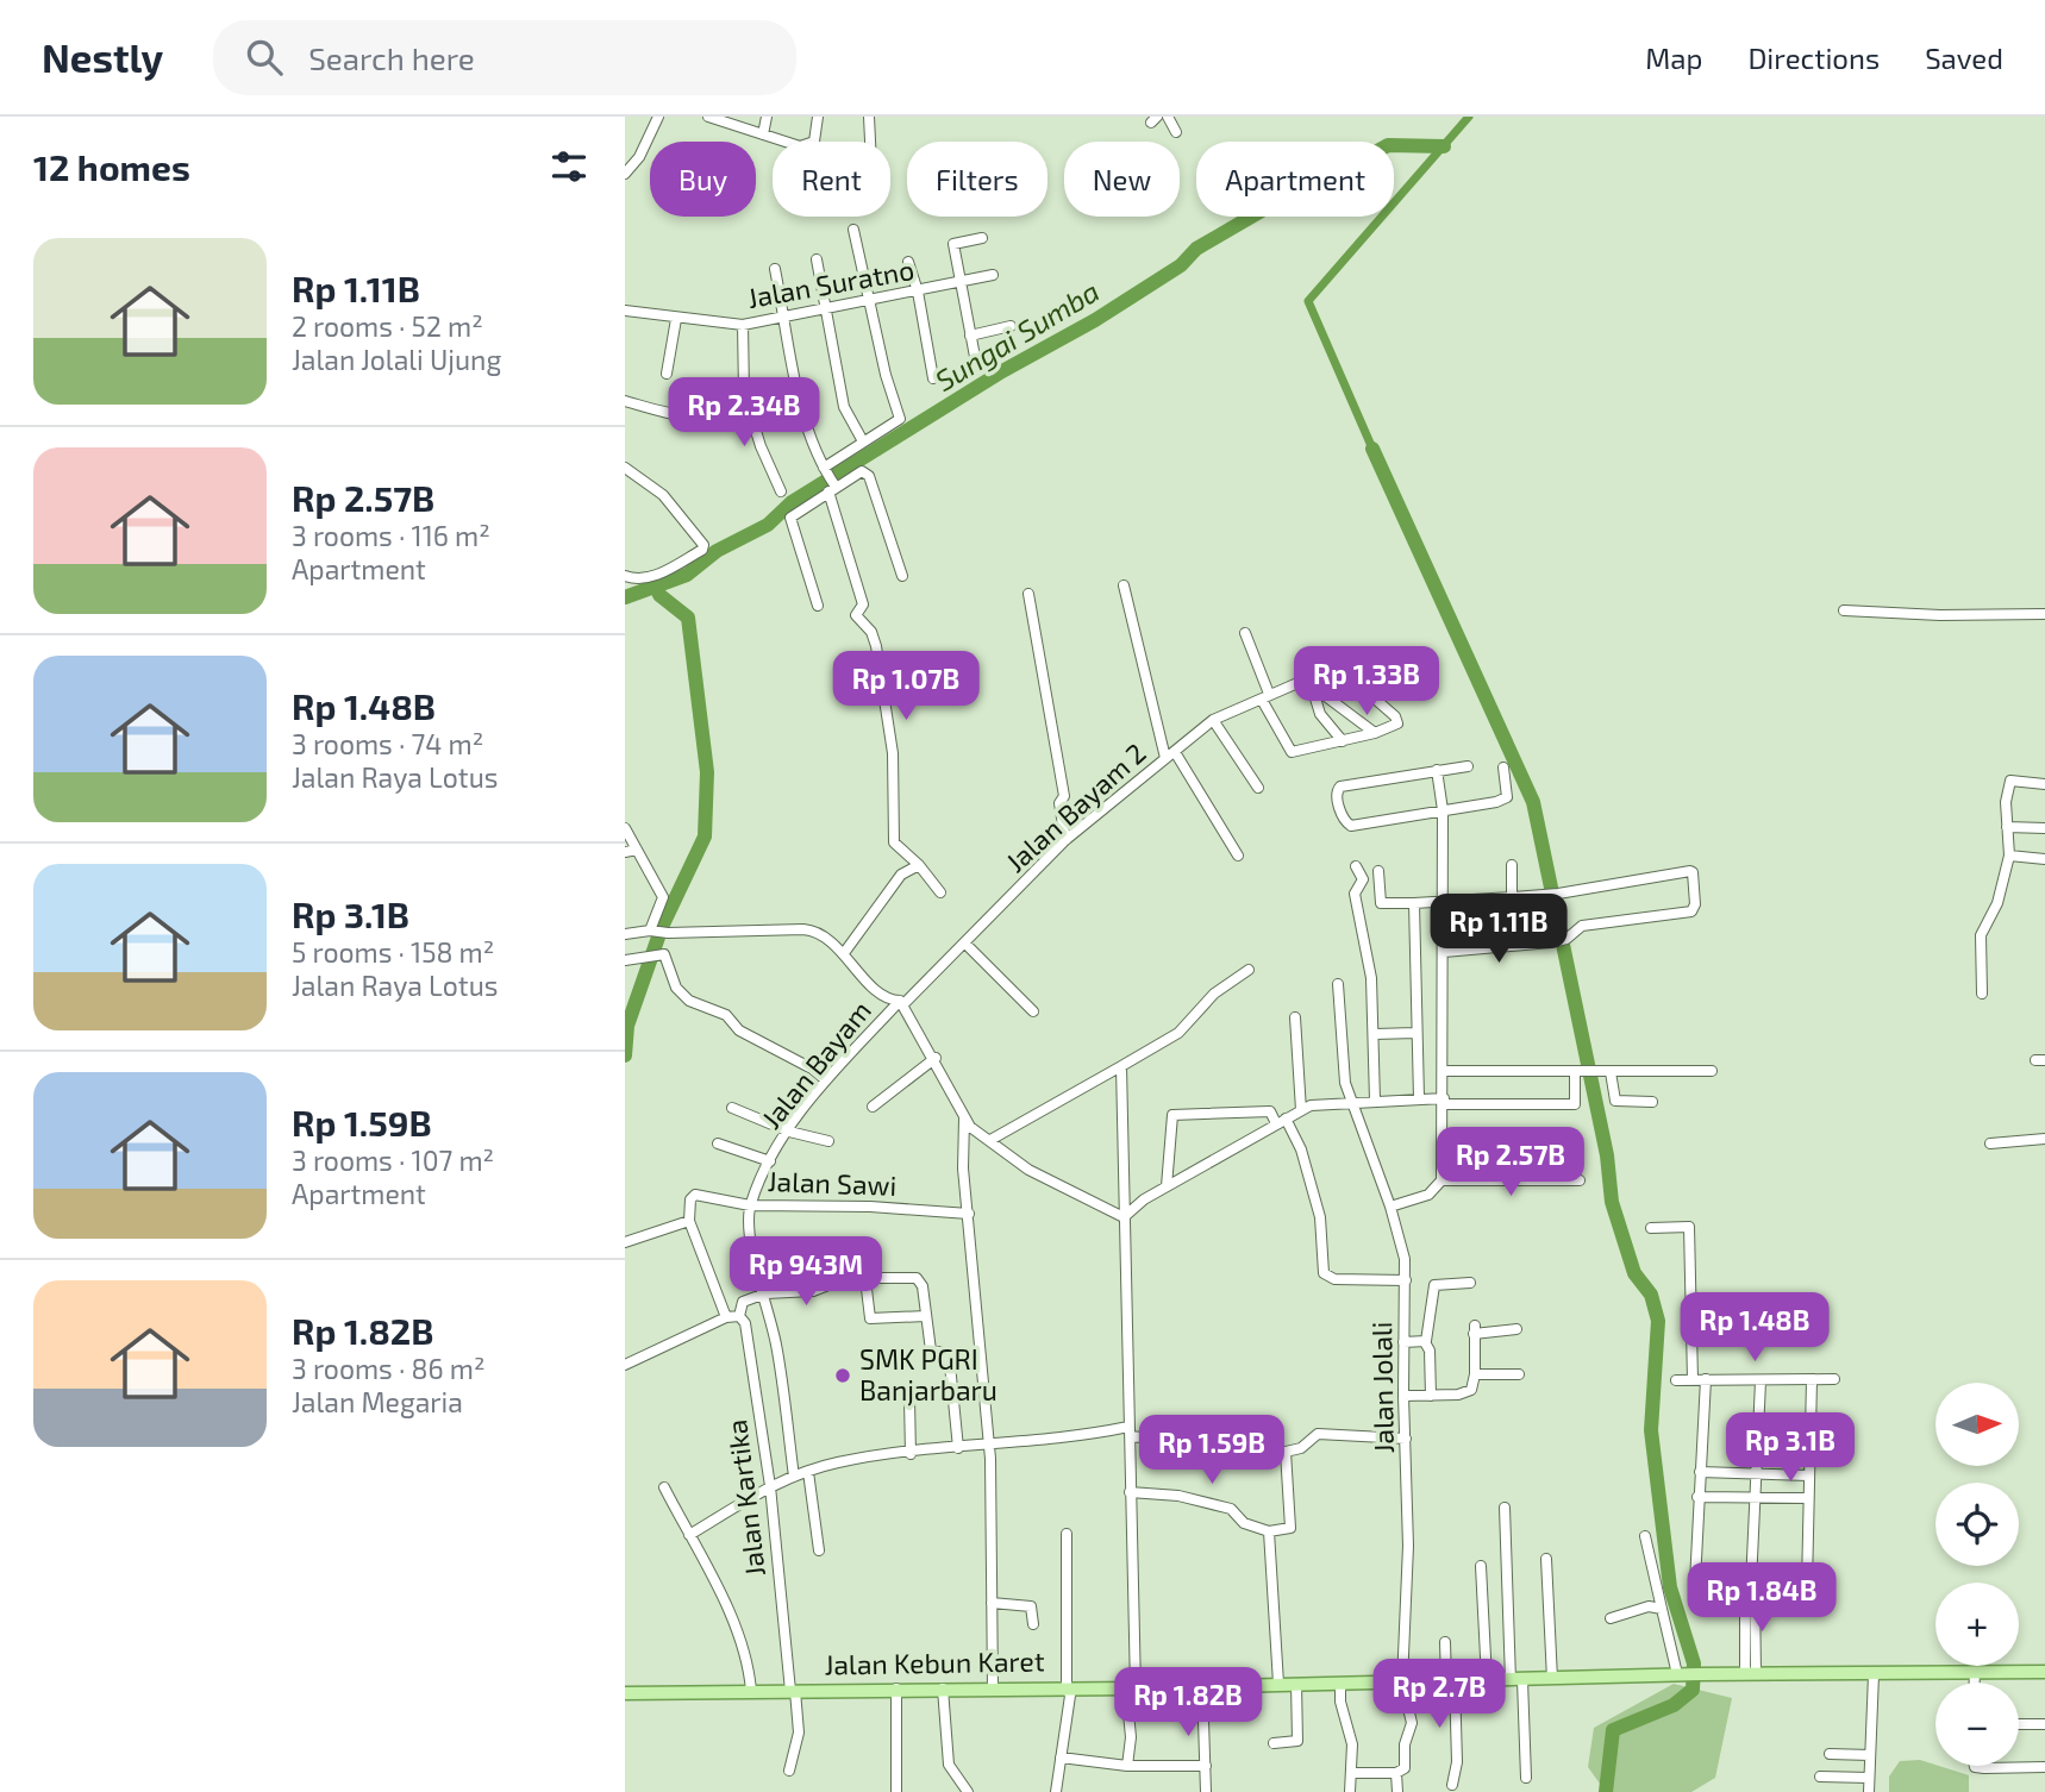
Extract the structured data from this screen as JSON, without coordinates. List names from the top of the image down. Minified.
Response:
{"streets":{"main road":["Jalan Kebun Karet"],"street":["Jalan Suratno","Jalan Bayam 2","Jalan Bayam","Jalan Sawi","Jalan Jolali","Jalan Kartika"]},"crossings":[["Jalan Bayam 2","Jalan Bayam"],["Jalan Bayam","Jalan Sawi"],["Jalan Jolali","Jalan Kebun Karet"],["Jalan Kartika","Jalan Kebun Karet"]],"water":["Sungai Sumba"],"places":["SMK PGRI Banjarbaru"],"north":"right","page":{"header":"Nestly","search":"Search here","nav":["Map","Directions","Saved"],"heading":"12 homes","chip":["Buy","Rent","Filters","New","Apartment"],"list":[{"name":"Rp 1.11B","note":"2 rooms · 52 m² · Jalan Jolali Ujung"},{"name":"Rp 2.57B","note":"3 rooms · 116 m² · Apartment"},{"name":"Rp 1.48B","note":"3 rooms · 74 m² · Jalan Raya Lotus"},{"name":"Rp 3.1B","note":"5 rooms · 158 m² · Jalan Raya Lotus"},{"name":"Rp 1.59B","note":"3 rooms · 107 m² · Apartment"},{"name":"Rp 1.82B","note":"3 rooms · 86 m² · Jalan Megaria"}],"price":["Rp 2.34B","Rp 1.33B","Rp 1.07B","Rp 1.11B","Rp 2.57B","Rp 943M","Rp 1.48B","Rp 3.1B","Rp 1.59B","Rp 1.84B","Rp 2.7B","Rp 1.82B"],"map_buttons":["+","−"]}}
